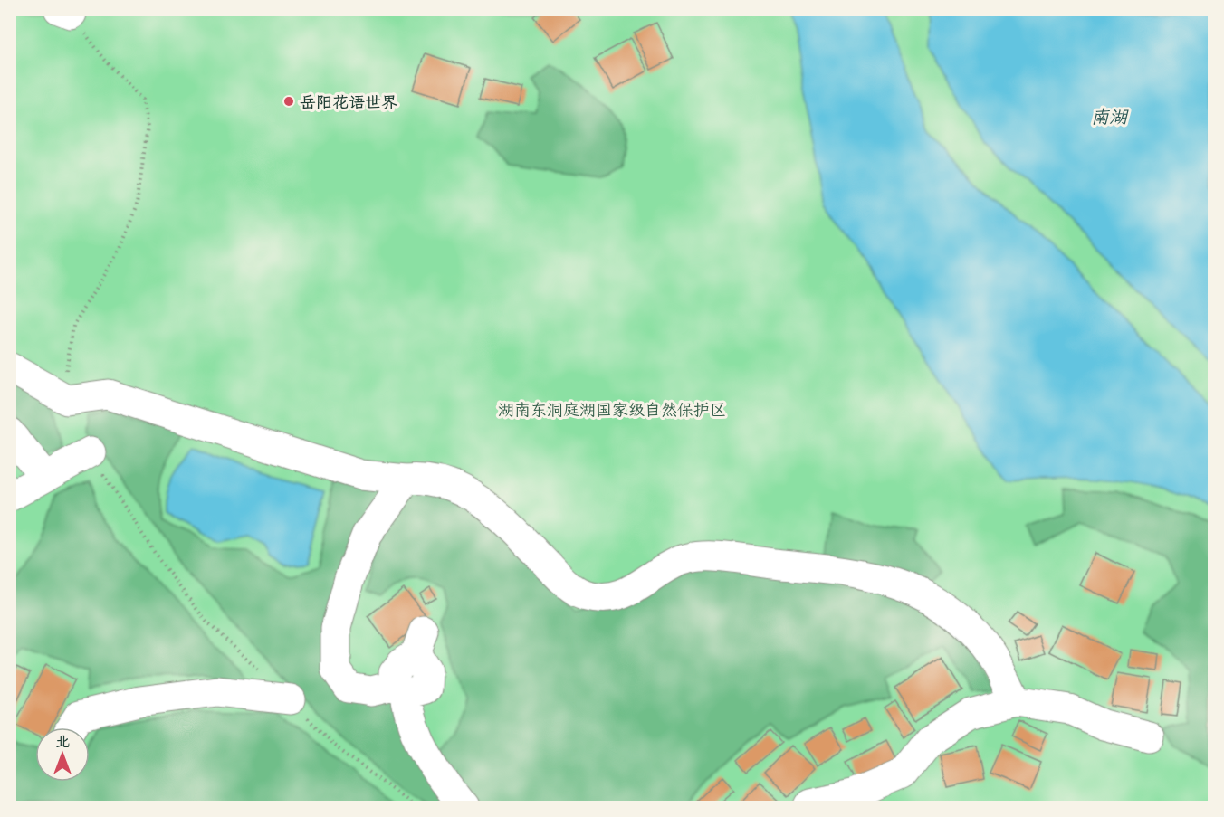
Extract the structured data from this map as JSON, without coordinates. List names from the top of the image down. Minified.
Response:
{"water":["南湖"],"parks":["湖南东洞庭湖国家级自然保护区"],"places":["岳阳花语世界"],"north":"top"}
